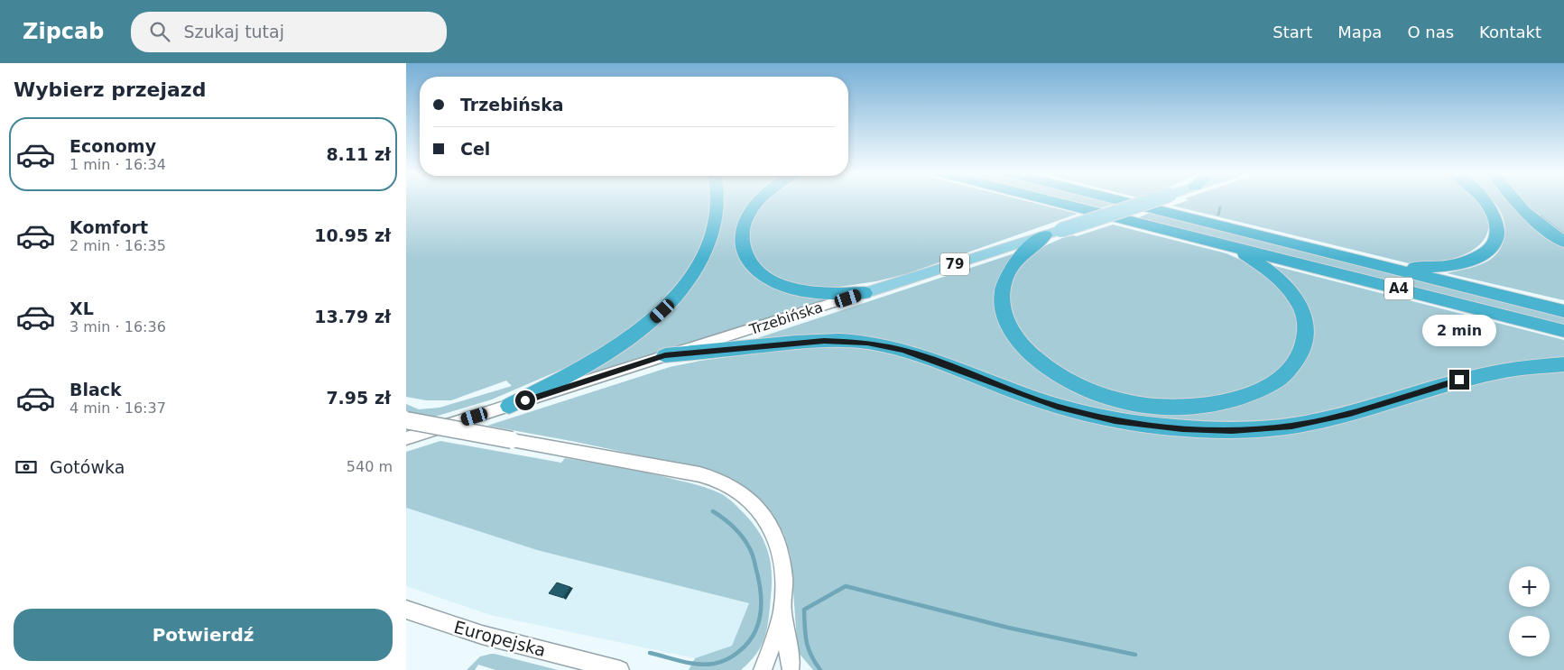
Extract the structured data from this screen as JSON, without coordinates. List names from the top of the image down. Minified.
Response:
{"streets":{"highway":["A4"],"main road":["79","Trzebińska","Europejska"]},"page":{"header":"Zipcab","search":"Szukaj tutaj","nav":["Start","Mapa","O nas","Kontakt"],"heading":"Wybierz przejazd","banner":["Trzebińska","Cel"],"list":[{"name":"Economy","note":"1 min · 16:34","value":"8.11 zł"},{"name":"Komfort","note":"2 min · 16:35","value":"10.95 zł"},{"name":"XL","note":"3 min · 16:36","value":"13.79 zł"},{"name":"Black","note":"4 min · 16:37","value":"7.95 zł"}],"bubble":"2 min","pay":["Gotówka","540 m"],"map_buttons":["+","−"],"buttons":"Potwierdź"}}
